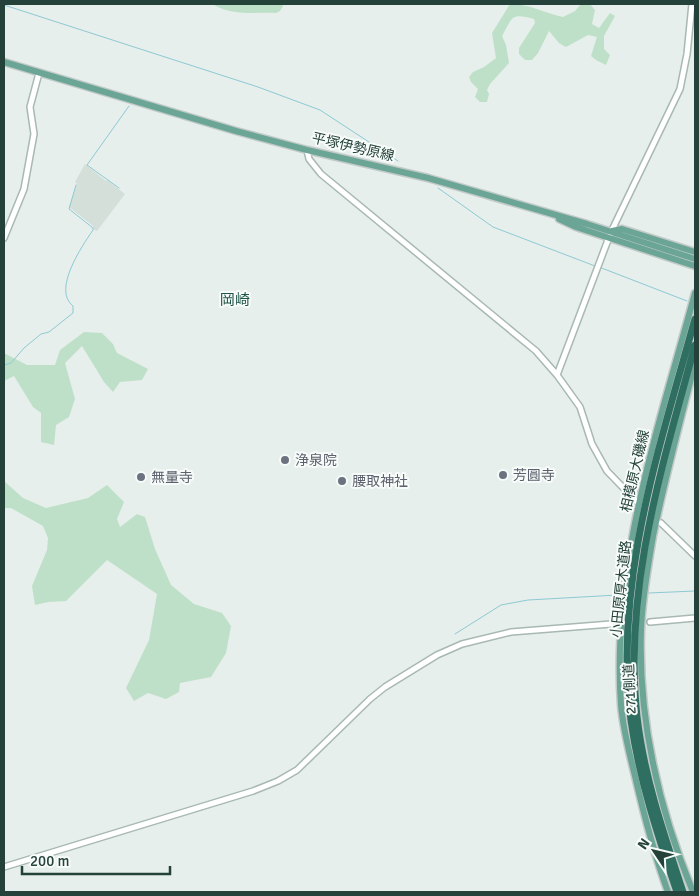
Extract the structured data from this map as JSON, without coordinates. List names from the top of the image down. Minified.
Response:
{"streets":{"highway":["小田原厚木道路"],"main road":["平塚伊勢原線","相模原大磯線","271側道"]},"districts":["岡崎"],"places":["浄泉院","芳圓寺","無量寺","腰取神社"],"scale_bar":"200 m","north":"top left"}
